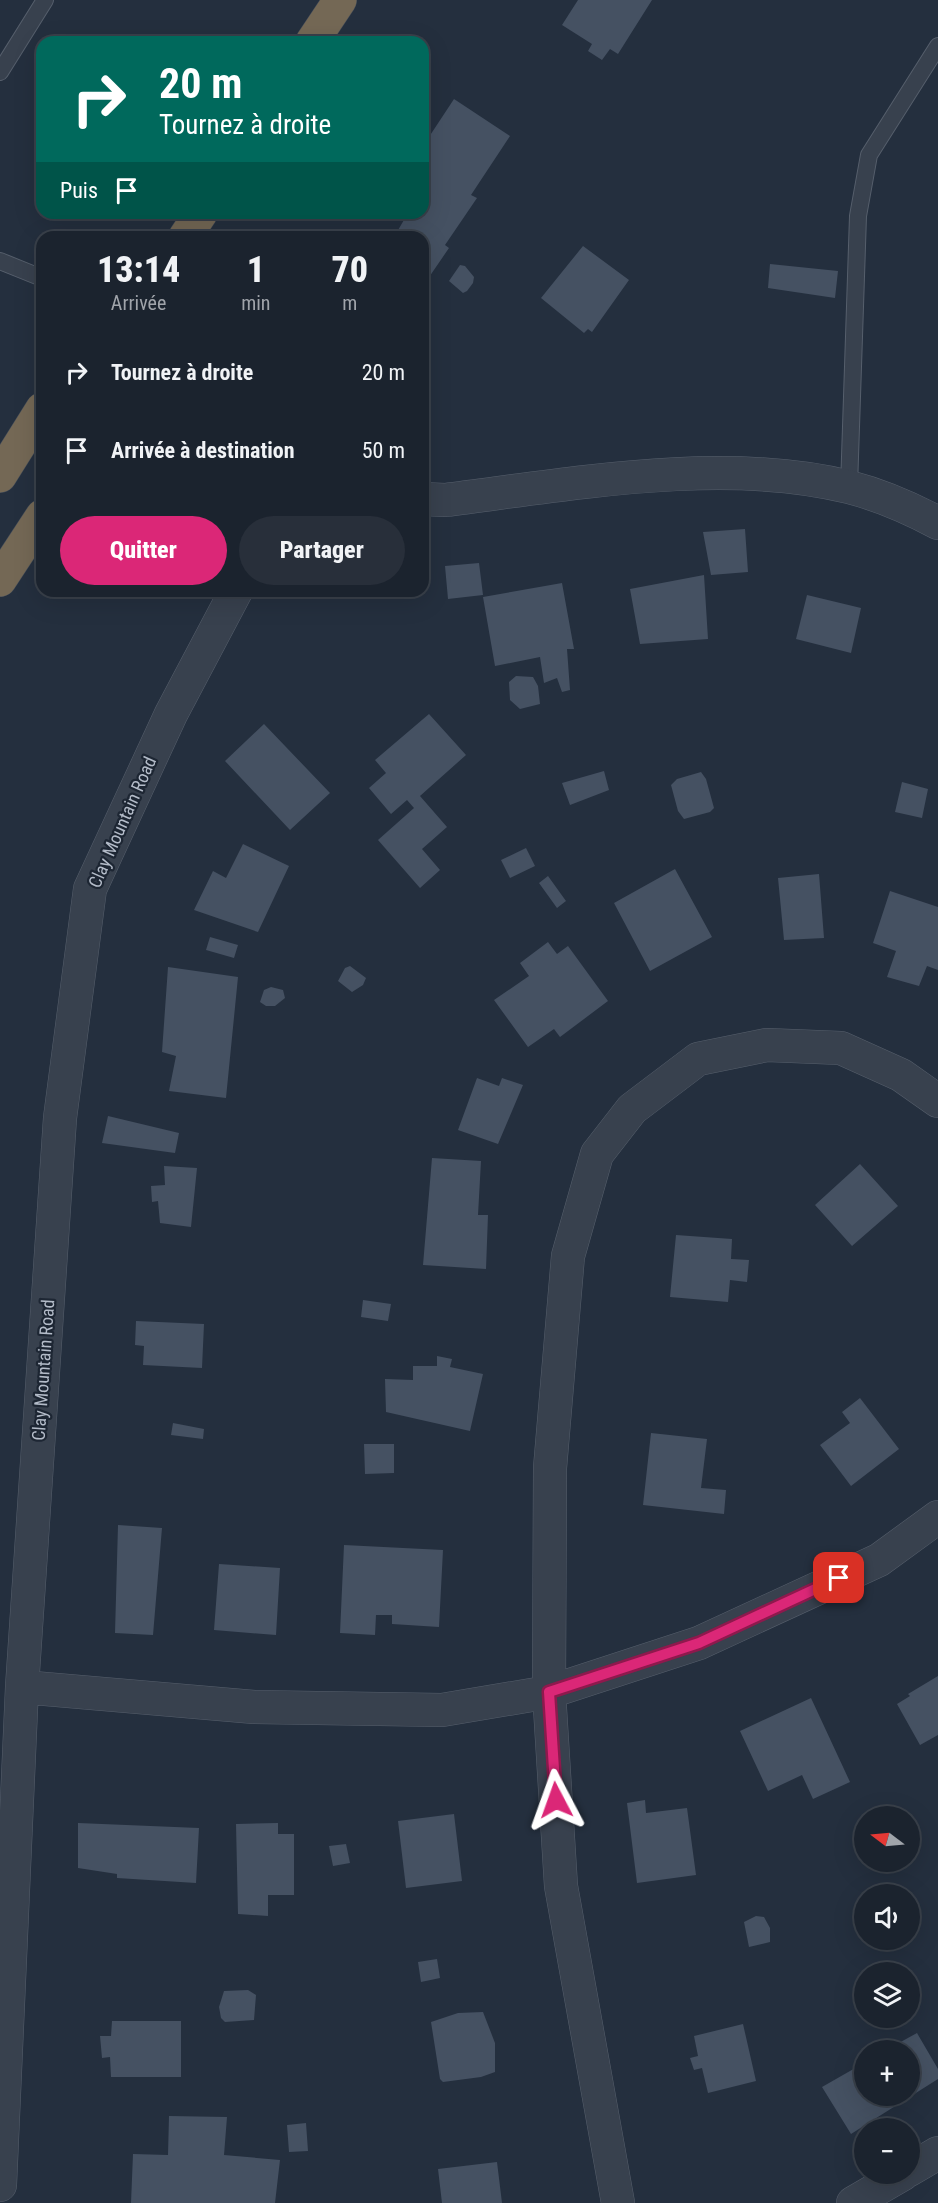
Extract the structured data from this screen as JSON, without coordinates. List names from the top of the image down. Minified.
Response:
{"streets":{"street":["Clay Mountain Road"]},"north":"left","page":{"turn":["20 m","Tournez à droite"],"then":"Puis","eta":["13:14","Arrivée","1","min","70","m"],"list":[{"name":"Tournez à droite","value":"20 m"},{"name":"Arrivée à destination","value":"50 m"}],"buttons":["Quitter","Partager"],"map_buttons":["+","−"]}}
